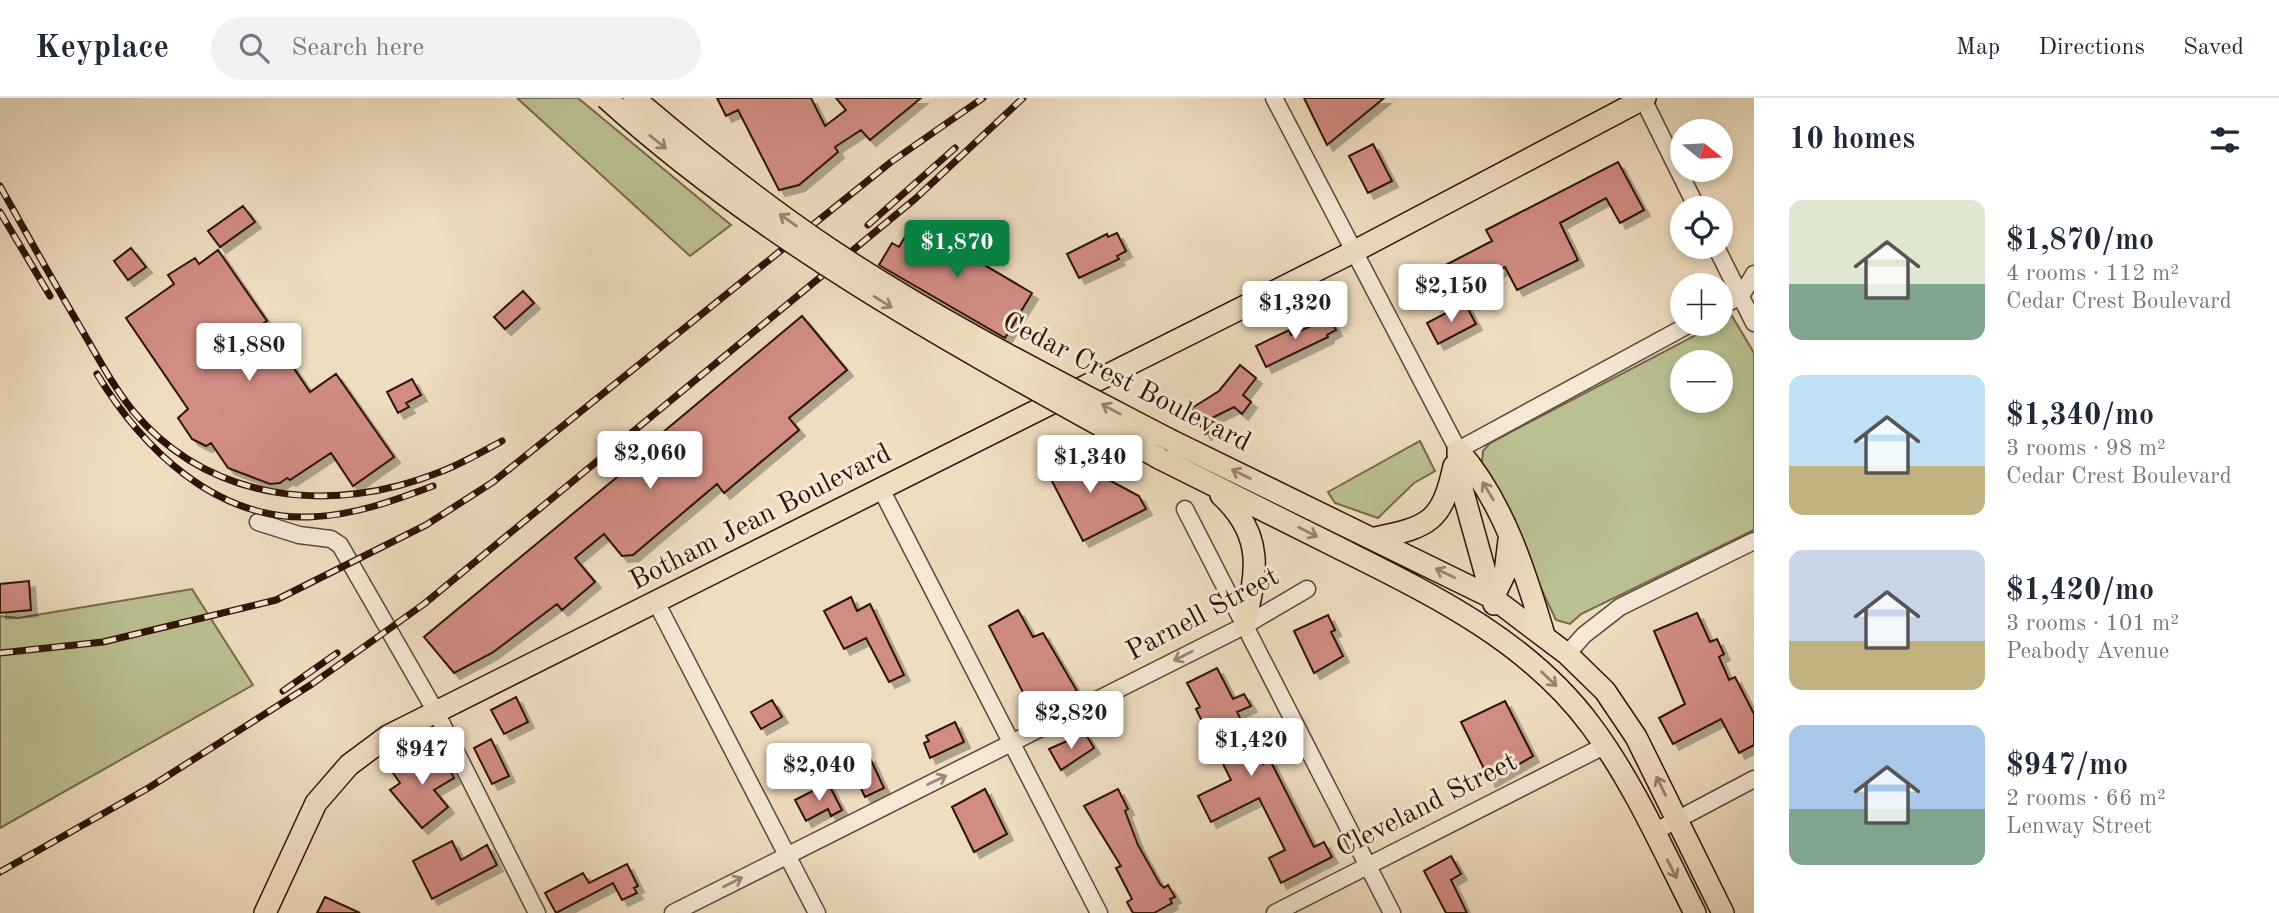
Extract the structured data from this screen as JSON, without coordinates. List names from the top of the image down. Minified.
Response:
{"streets":{"main road":["Cedar Crest Boulevard","Botham Jean Boulevard"],"street":["Parnell Street","Cleveland Street"]},"crossings":[["Cedar Crest Boulevard","Cleveland Street"]],"north":"right","page":{"header":"Keyplace","search":"Search here","nav":["Map","Directions","Saved"],"heading":"10 homes","map_buttons":["+","−"],"list":[{"name":"$1,870/mo","note":"4 rooms · 112 m² · Cedar Crest Boulevard"},{"name":"$1,340/mo","note":"3 rooms · 98 m² · Cedar Crest Boulevard"},{"name":"$1,420/mo","note":"3 rooms · 101 m² · Peabody Avenue"},{"name":"$947/mo","note":"2 rooms · 66 m² · Lenway Street"}],"price":["$1,870","$2,150","$1,320","$1,880","$2,060","$1,340","$2,820","$1,420","$947","$2,040"]}}
